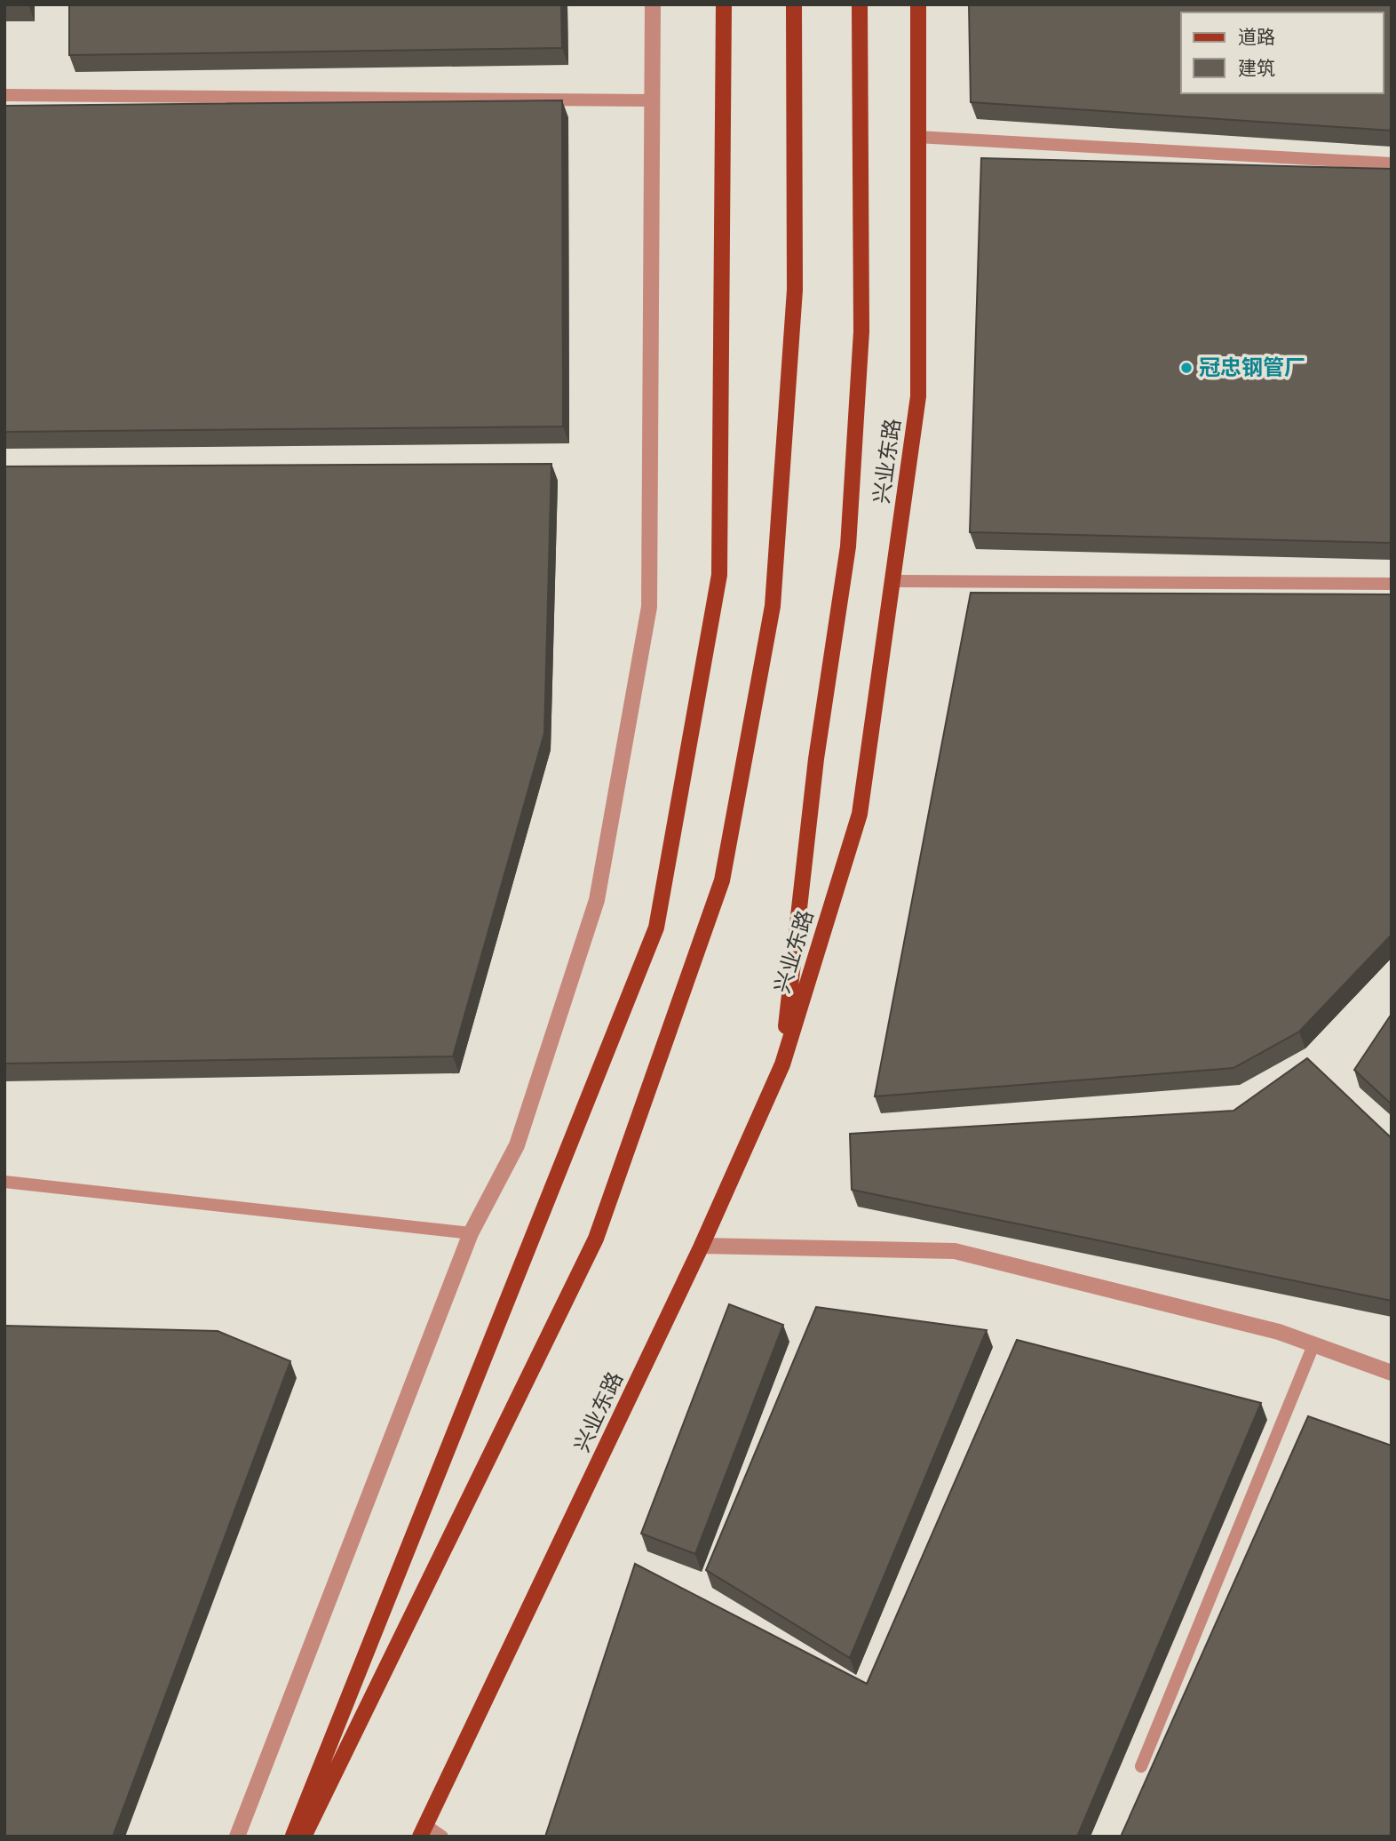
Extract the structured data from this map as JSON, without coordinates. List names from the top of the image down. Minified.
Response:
{"streets":{"main road":["兴业东路"]},"places":["冠忠钢管厂"],"legend":["道路","建筑"]}
